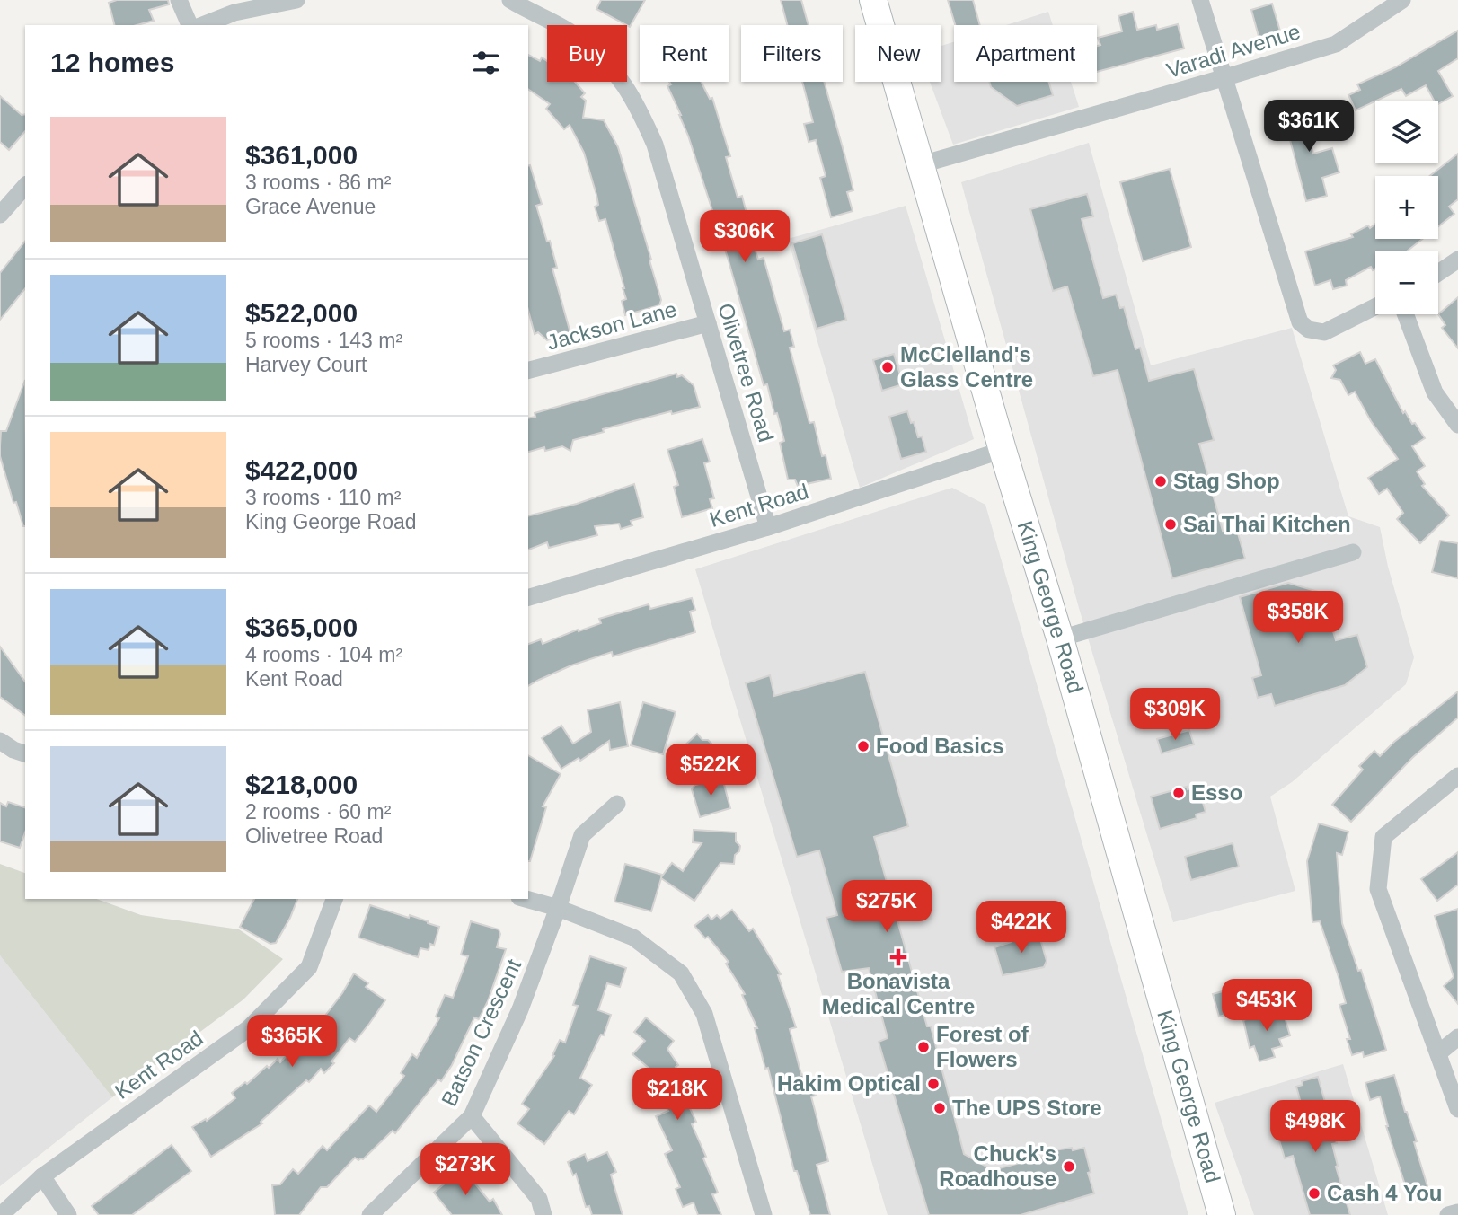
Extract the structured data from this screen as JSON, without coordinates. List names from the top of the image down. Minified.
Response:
{"streets":{"main road":["King George Road"],"street":["Varadi Avenue","Jackson Lane","Olivetree Road","Kent Road","Batson Crescent"]},"crossings":[["Varadi Avenue","King George Road"],["Jackson Lane","Olivetree Road"],["Olivetree Road","Kent Road"],["Kent Road","King George Road"]],"places":{"other":["McClelland's Glass Centre","Stag Shop","Sai Thai Kitchen","Food Basics","Esso","Forest of Flowers","Hakim Optical","The UPS Store","Chuck's Roadhouse","Cash 4 You"],"health":["Bonavista Medical Centre"]},"page":{"chip":["Buy","Rent","Filters","New","Apartment"],"heading":"12 homes","price":["$361K","$306K","$358K","$309K","$522K","$275K","$422K","$453K","$365K","$218K","$498K","$273K"],"map_buttons":["+","−"],"list":[{"name":"$361,000","note":"3 rooms · 86 m² · Grace Avenue"},{"name":"$522,000","note":"5 rooms · 143 m² · Harvey Court"},{"name":"$422,000","note":"3 rooms · 110 m² · King George Road"},{"name":"$365,000","note":"4 rooms · 104 m² · Kent Road"},{"name":"$218,000","note":"2 rooms · 60 m² · Olivetree Road"}]}}
